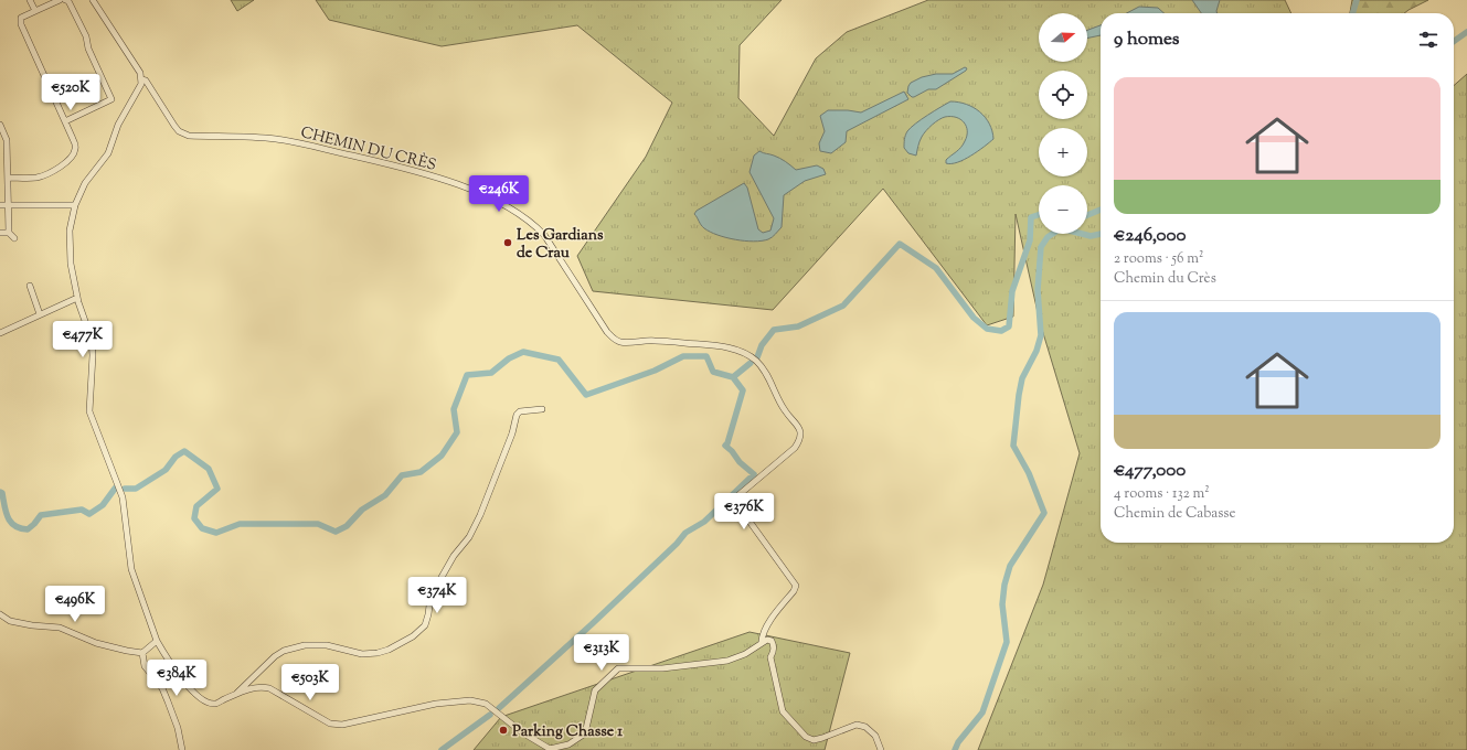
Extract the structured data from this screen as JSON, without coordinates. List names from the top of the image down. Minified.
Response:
{"streets":{"street":["CHEMIN DU CRÈS"]},"places":["Les Gardians de Crau","Parking Chasse 1"],"north":"right","page":{"map_buttons":["+","−"],"heading":"9 homes","list":[{"name":"€246,000","note":"2 rooms · 56 m² · Chemin du Crès"},{"name":"€477,000","note":"4 rooms · 132 m² · Chemin de Cabasse"}],"price":["€520K","€246K","€477K","€376K","€374K","€496K","€313K","€384K","€503K"]}}
